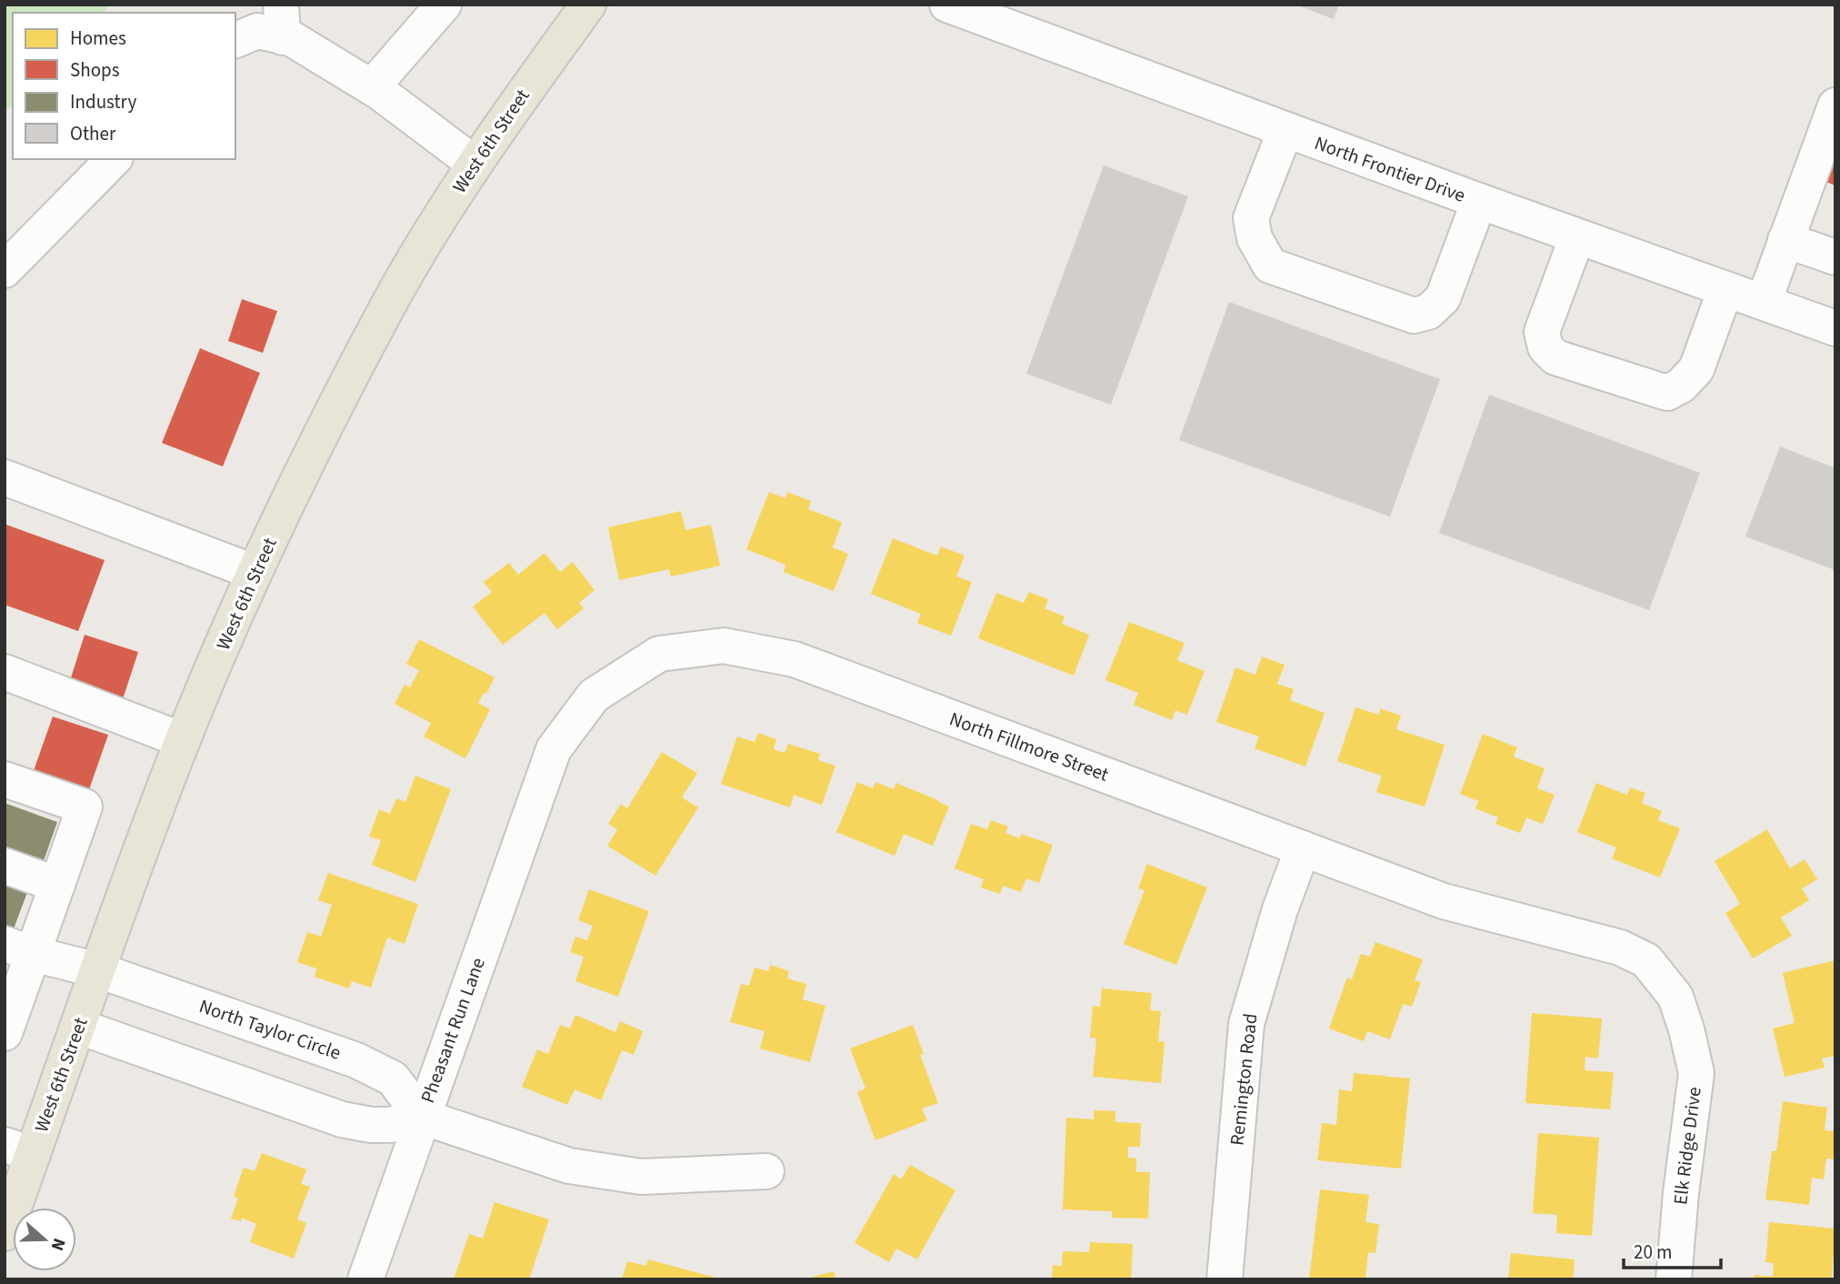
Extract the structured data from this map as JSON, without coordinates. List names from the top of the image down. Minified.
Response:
{"streets":{"main road":["West 6th Street"],"street":["North Frontier Drive","North Fillmore Street","North Taylor Circle","Pheasant Run Lane","Remington Road","Elk Ridge Drive"]},"crossings":[["West 6th Street","North Taylor Circle"],["North Fillmore Street","Pheasant Run Lane"],["North Fillmore Street","Remington Road"],["North Fillmore Street","Elk Ridge Drive"],["North Taylor Circle","Pheasant Run Lane"]],"legend":["Homes","Shops","Industry","Other"],"scale_bar":"20 m","north":"right"}
